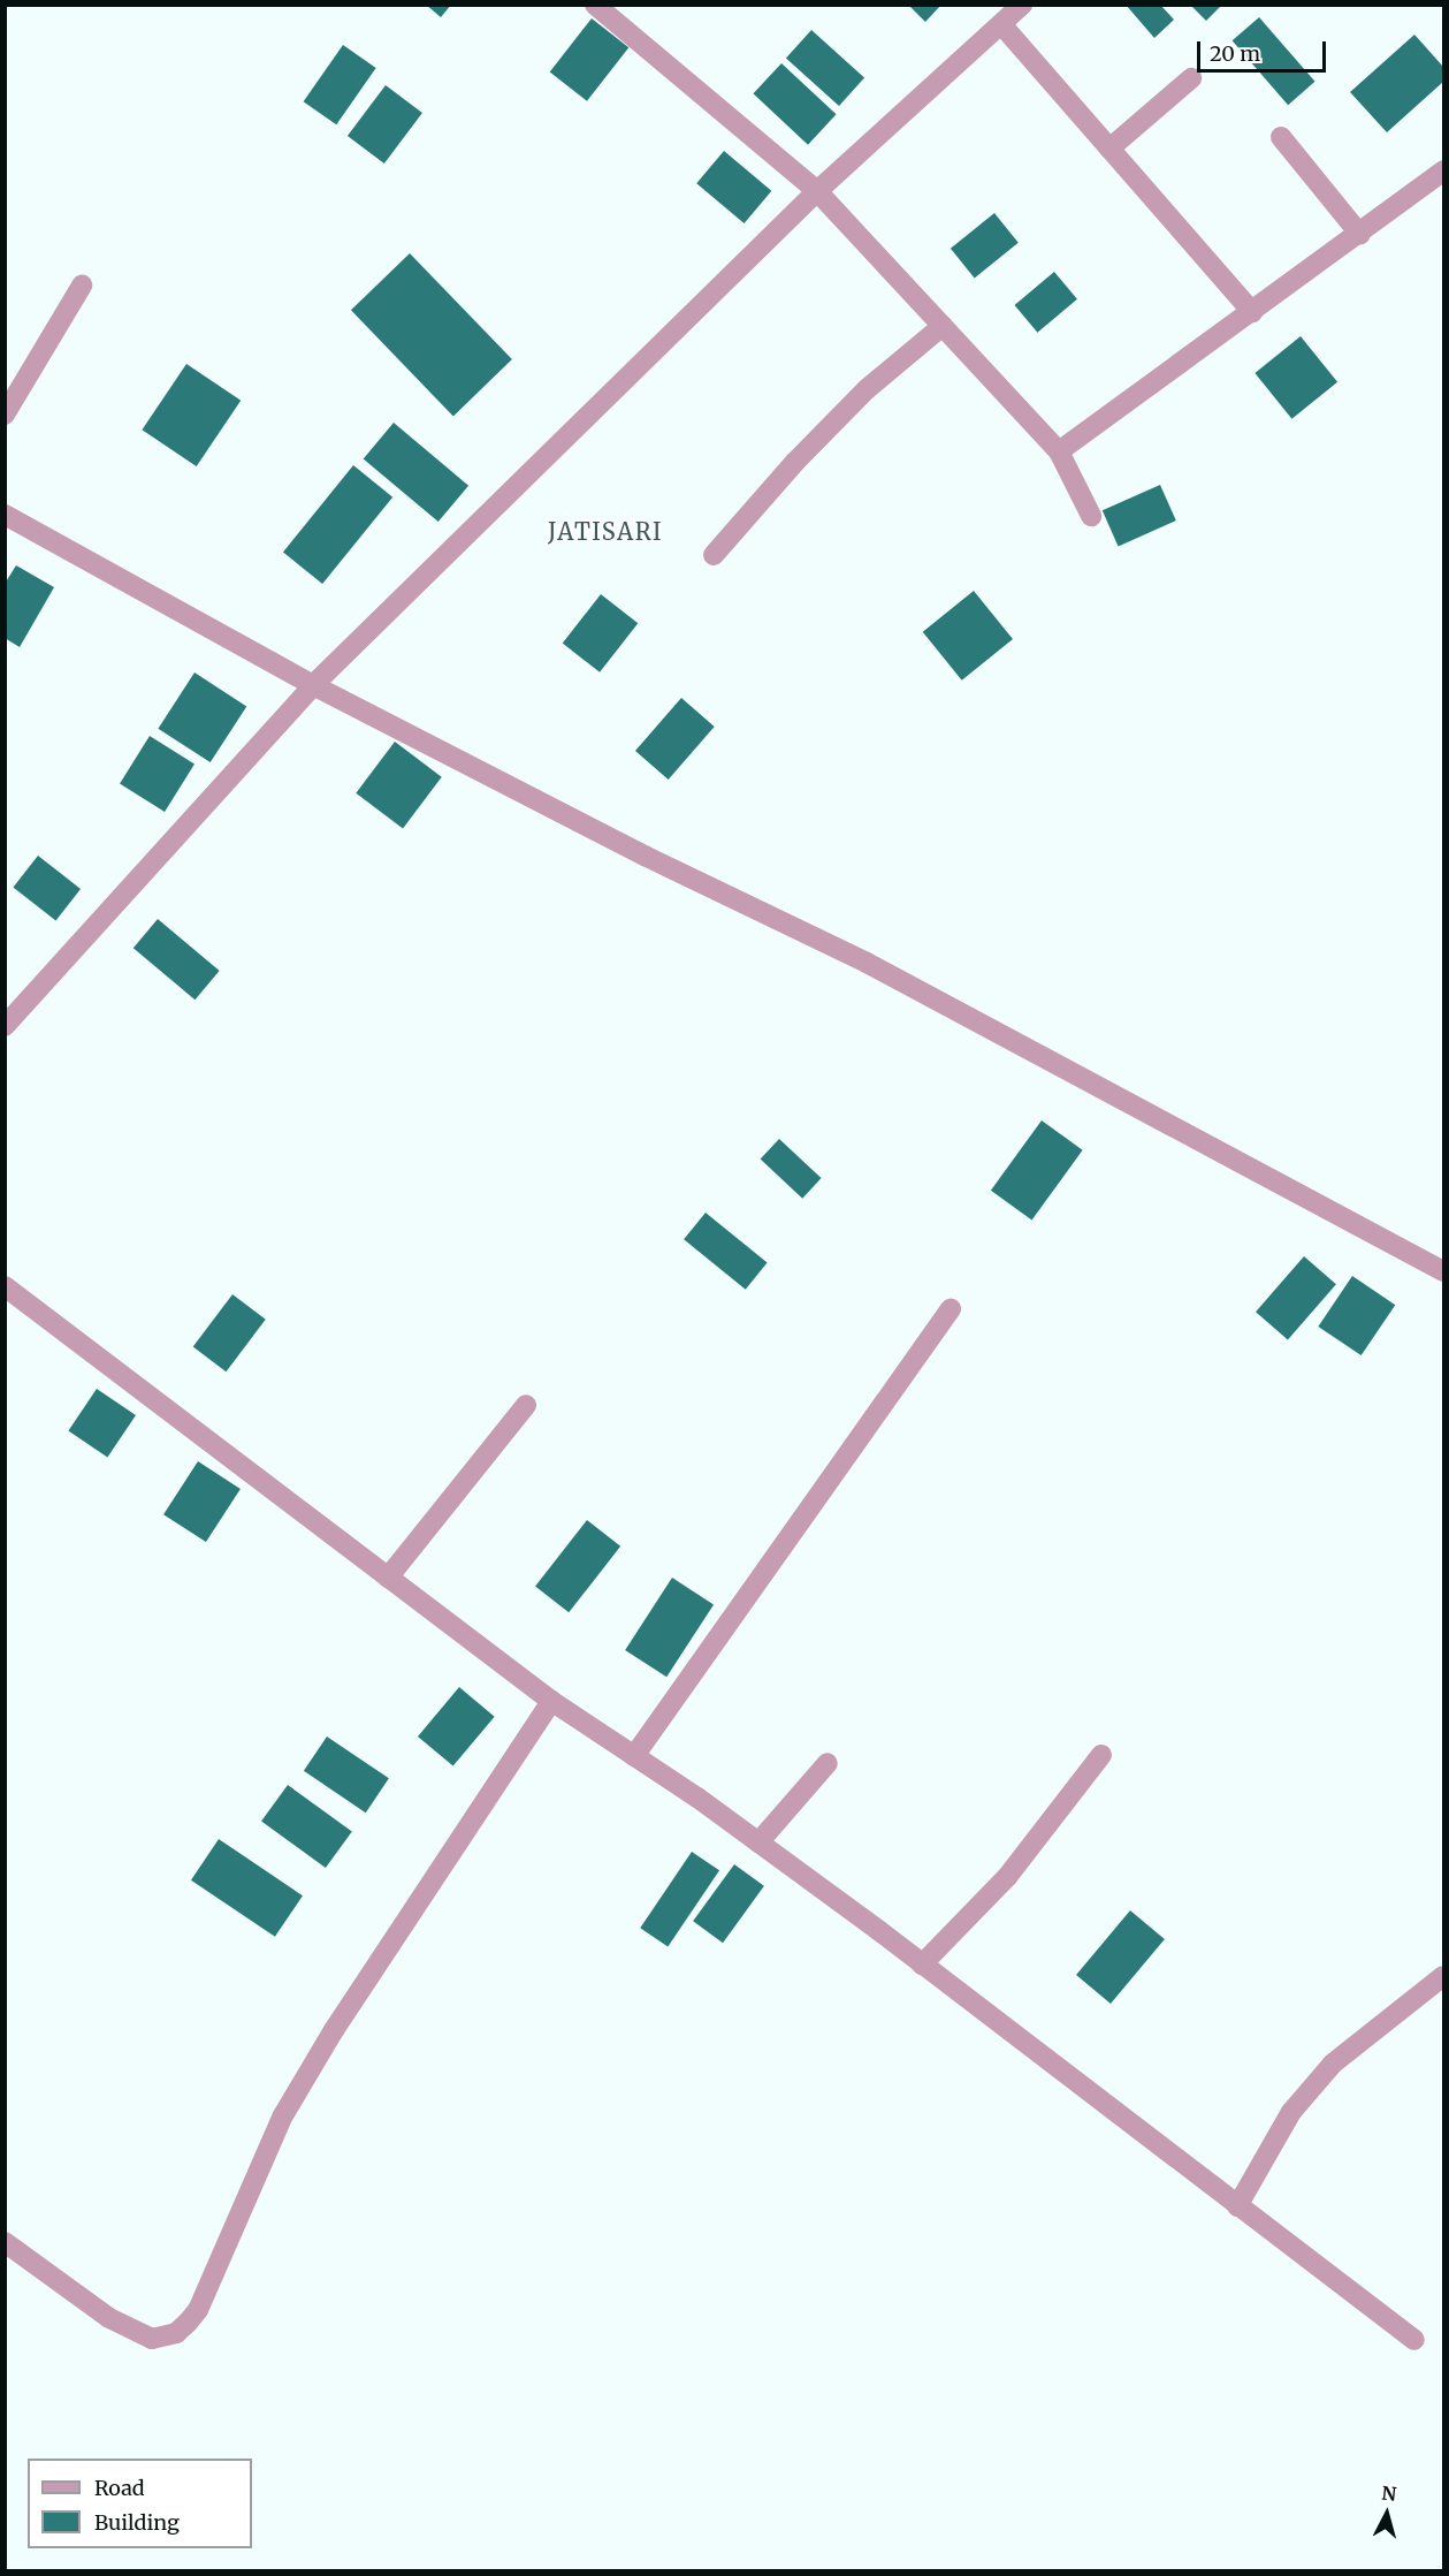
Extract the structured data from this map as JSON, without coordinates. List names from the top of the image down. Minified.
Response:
{"districts":["JATISARI"],"legend":["Road","Building"],"scale_bar":"20 m","north":"top"}
